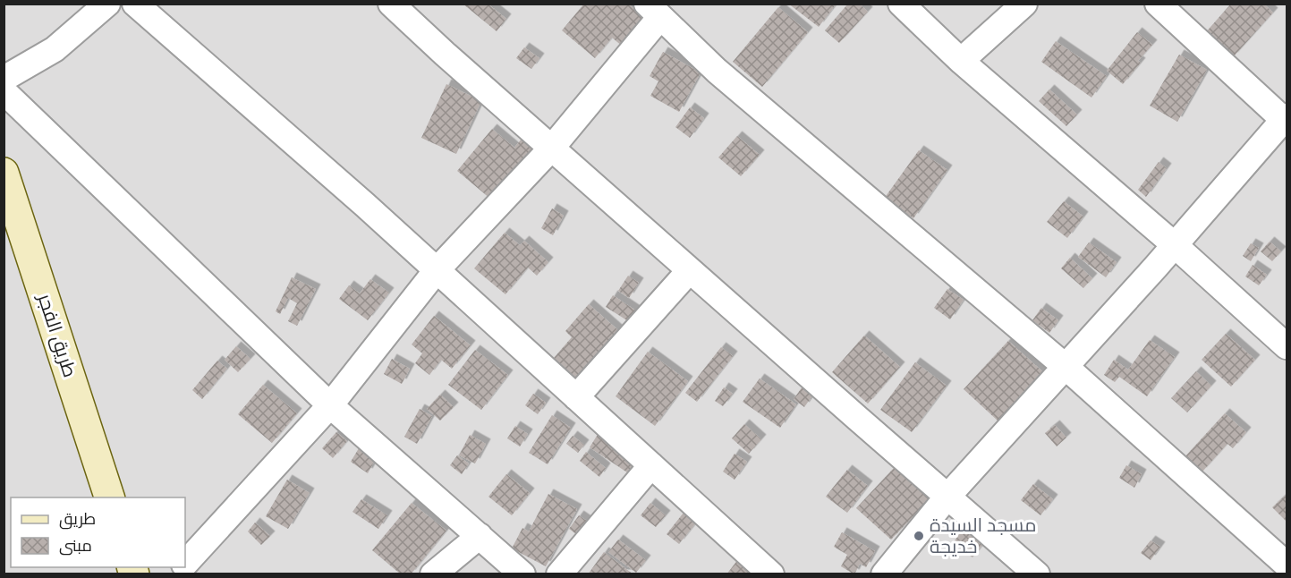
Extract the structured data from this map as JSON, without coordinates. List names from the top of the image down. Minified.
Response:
{"streets":{"street":["طريق الفجر"]},"places":["مسجد السيدة خديجة"],"legend":["طريق","مبنى"]}
